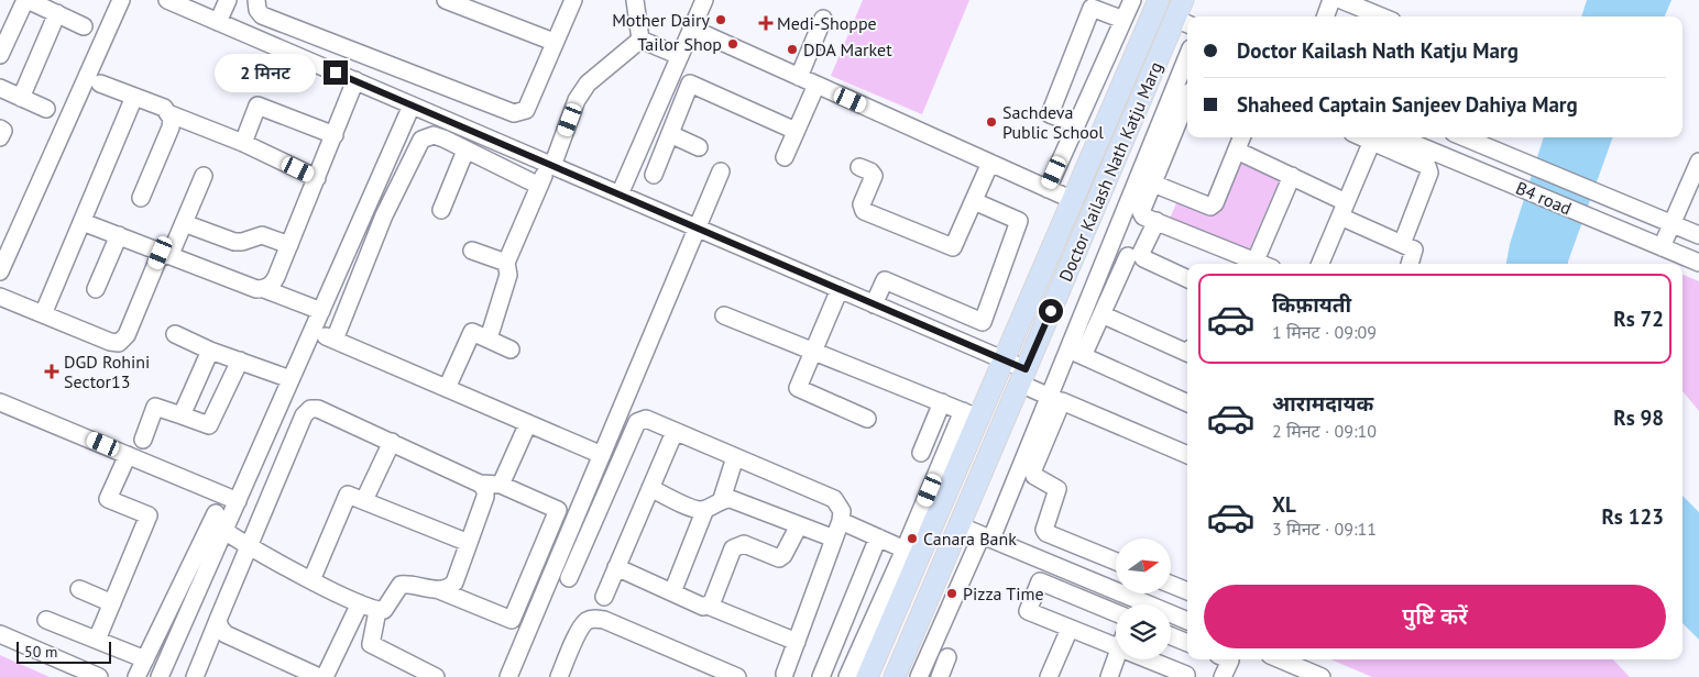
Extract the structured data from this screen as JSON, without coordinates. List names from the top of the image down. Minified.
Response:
{"streets":{"main road":["Doctor Kailash Nath Katju Marg"],"street":["B4 road"]},"places":{"other":["Mother Dairy","Tailor Shop","DDA Market","Sachdeva Public School","Canara Bank","Pizza Time"],"health":["Medi-Shoppe","DGD Rohini Sector13"]},"scale_bar":"50 m","north":"right","page":{"banner":["Doctor Kailash Nath Katju Marg","Shaheed Captain Sanjeev Dahiya Marg"],"bubble":"2 मिनट","list":[{"name":"किफ़ायती","note":"1 मिनट · 09:09","value":"Rs 72"},{"name":"आरामदायक","note":"2 मिनट · 09:10","value":"Rs 98"},{"name":"XL","note":"3 मिनट · 09:11","value":"Rs 123"}],"buttons":"पुष्टि करें","scale":"50 m"}}
